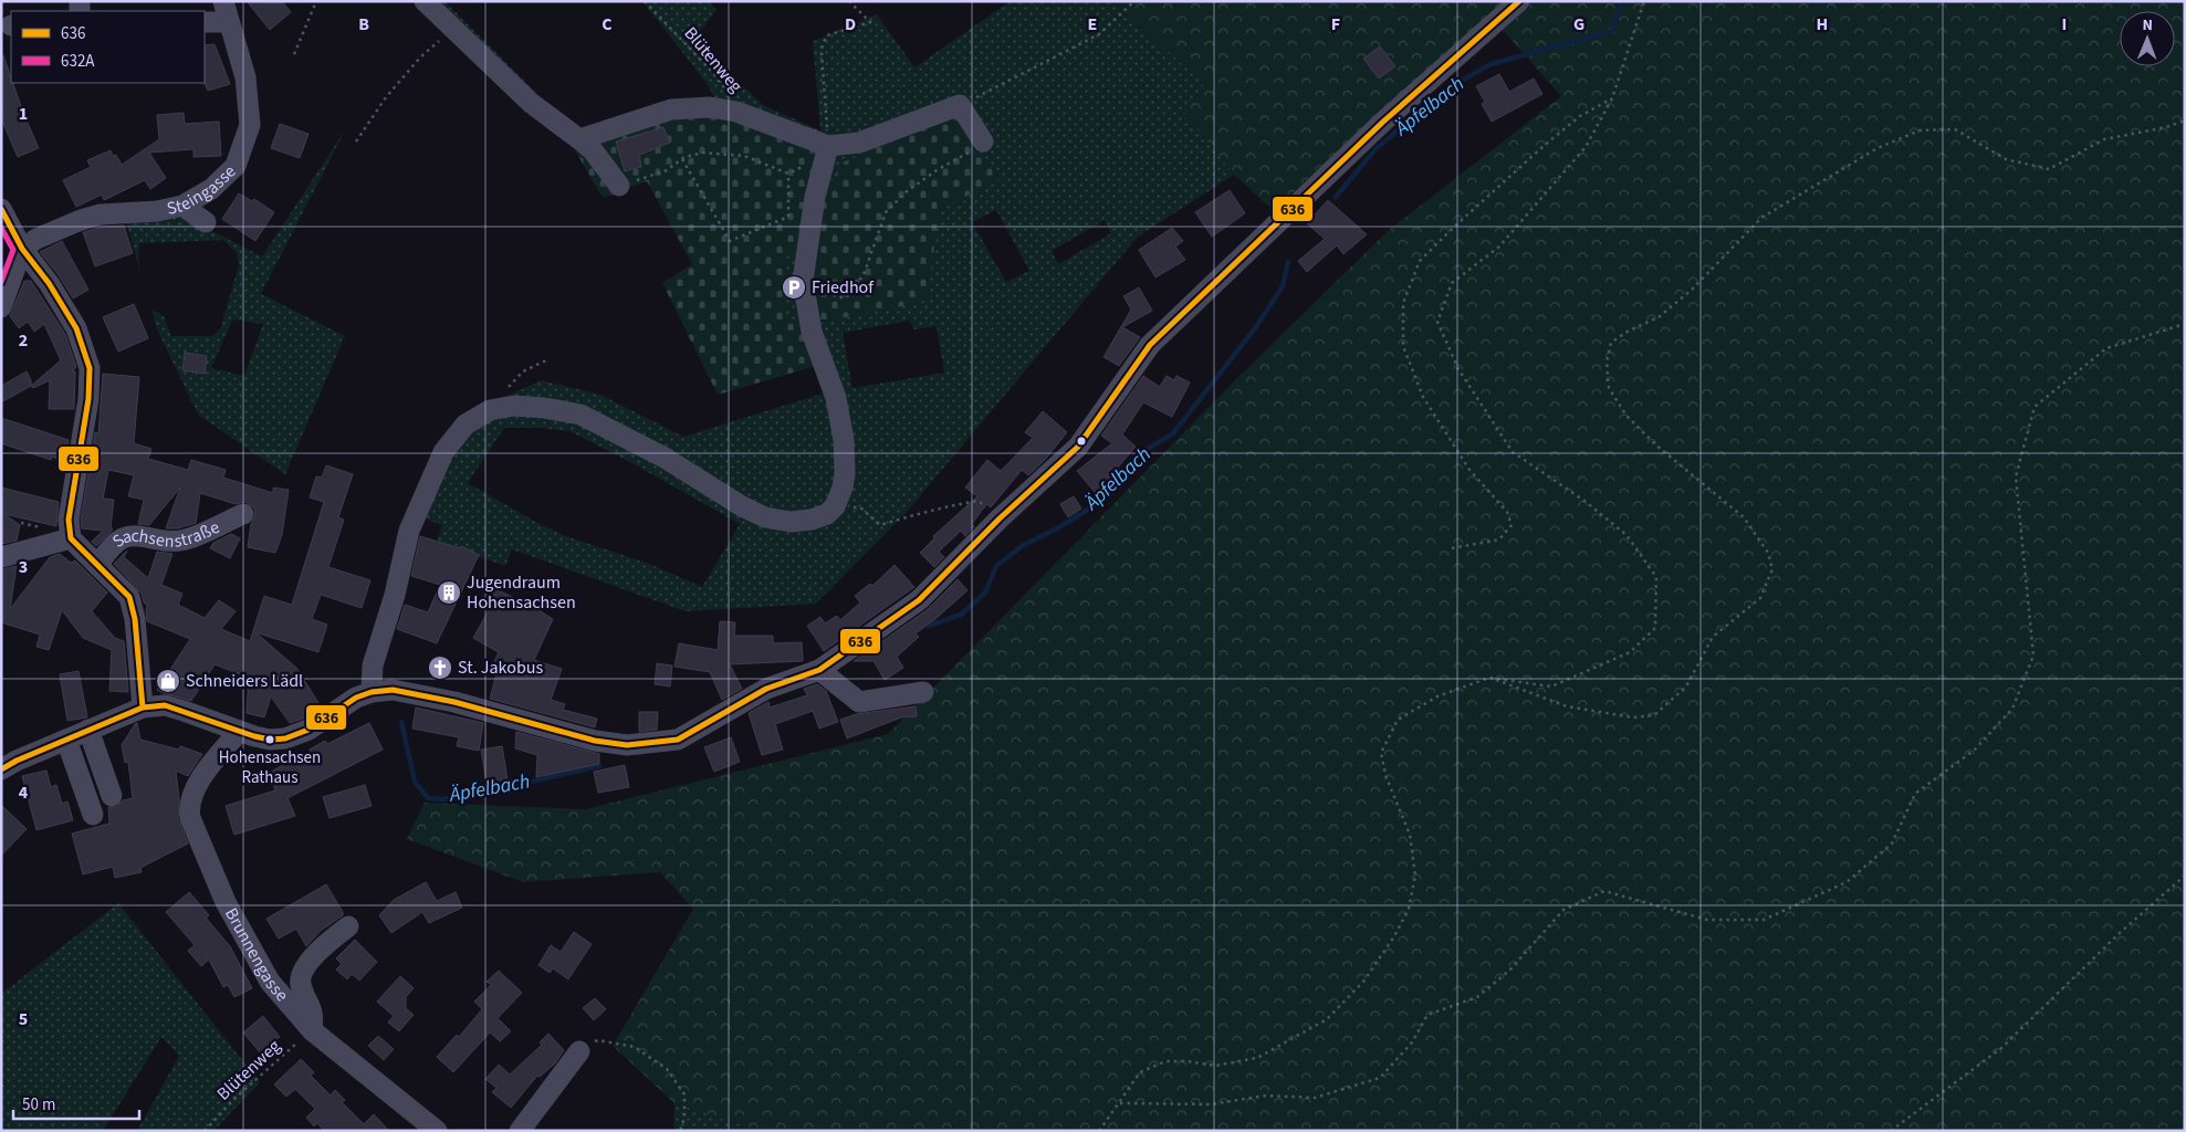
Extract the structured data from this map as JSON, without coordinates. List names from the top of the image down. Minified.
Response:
{"streets":{"street":["Steingasse","Sachsenstraße","Brunnengasse"],"path":["Blütenweg"]},"crossings":[["Blütenweg","Brunnengasse"]],"water":["Äpfelbach"],"places":{"parking":["Friedhof"],"building":["Jugendraum Hohensachsen"],"church":["St. Jakobus"],"shop":["Schneiders Lädl"],"other":["Hohensachsen Rathaus"]},"lines":["transit line 636","transit line 632A"],"legend":["636","632A"],"scale_bar":"50 m","north":"top","grid":{"columns":["B","C","D","E","F","G","H","I"],"rows":["1","2","3","4","5"]}}
